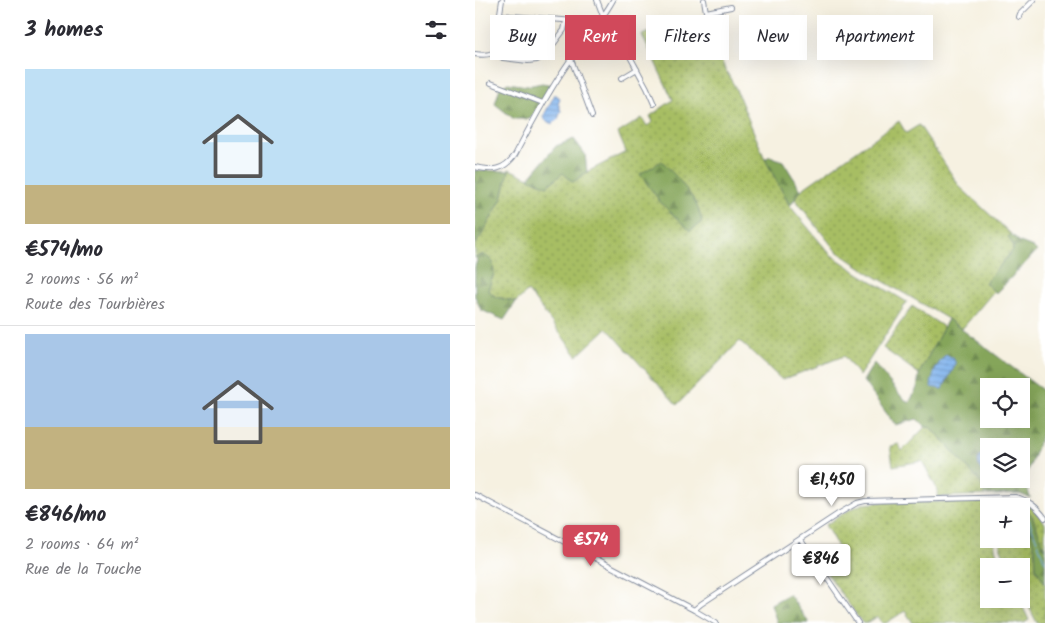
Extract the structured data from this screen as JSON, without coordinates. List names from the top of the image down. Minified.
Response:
{"page":{"heading":"3 homes","chip":["Buy","Rent","Filters","New","Apartment"],"list":[{"name":"€574/mo","note":"2 rooms · 56 m² · Route des Tourbières"},{"name":"€846/mo","note":"2 rooms · 64 m² · Rue de la Touche"}],"map_buttons":["+","−"],"price":["€1,450","€574","€846"]}}
